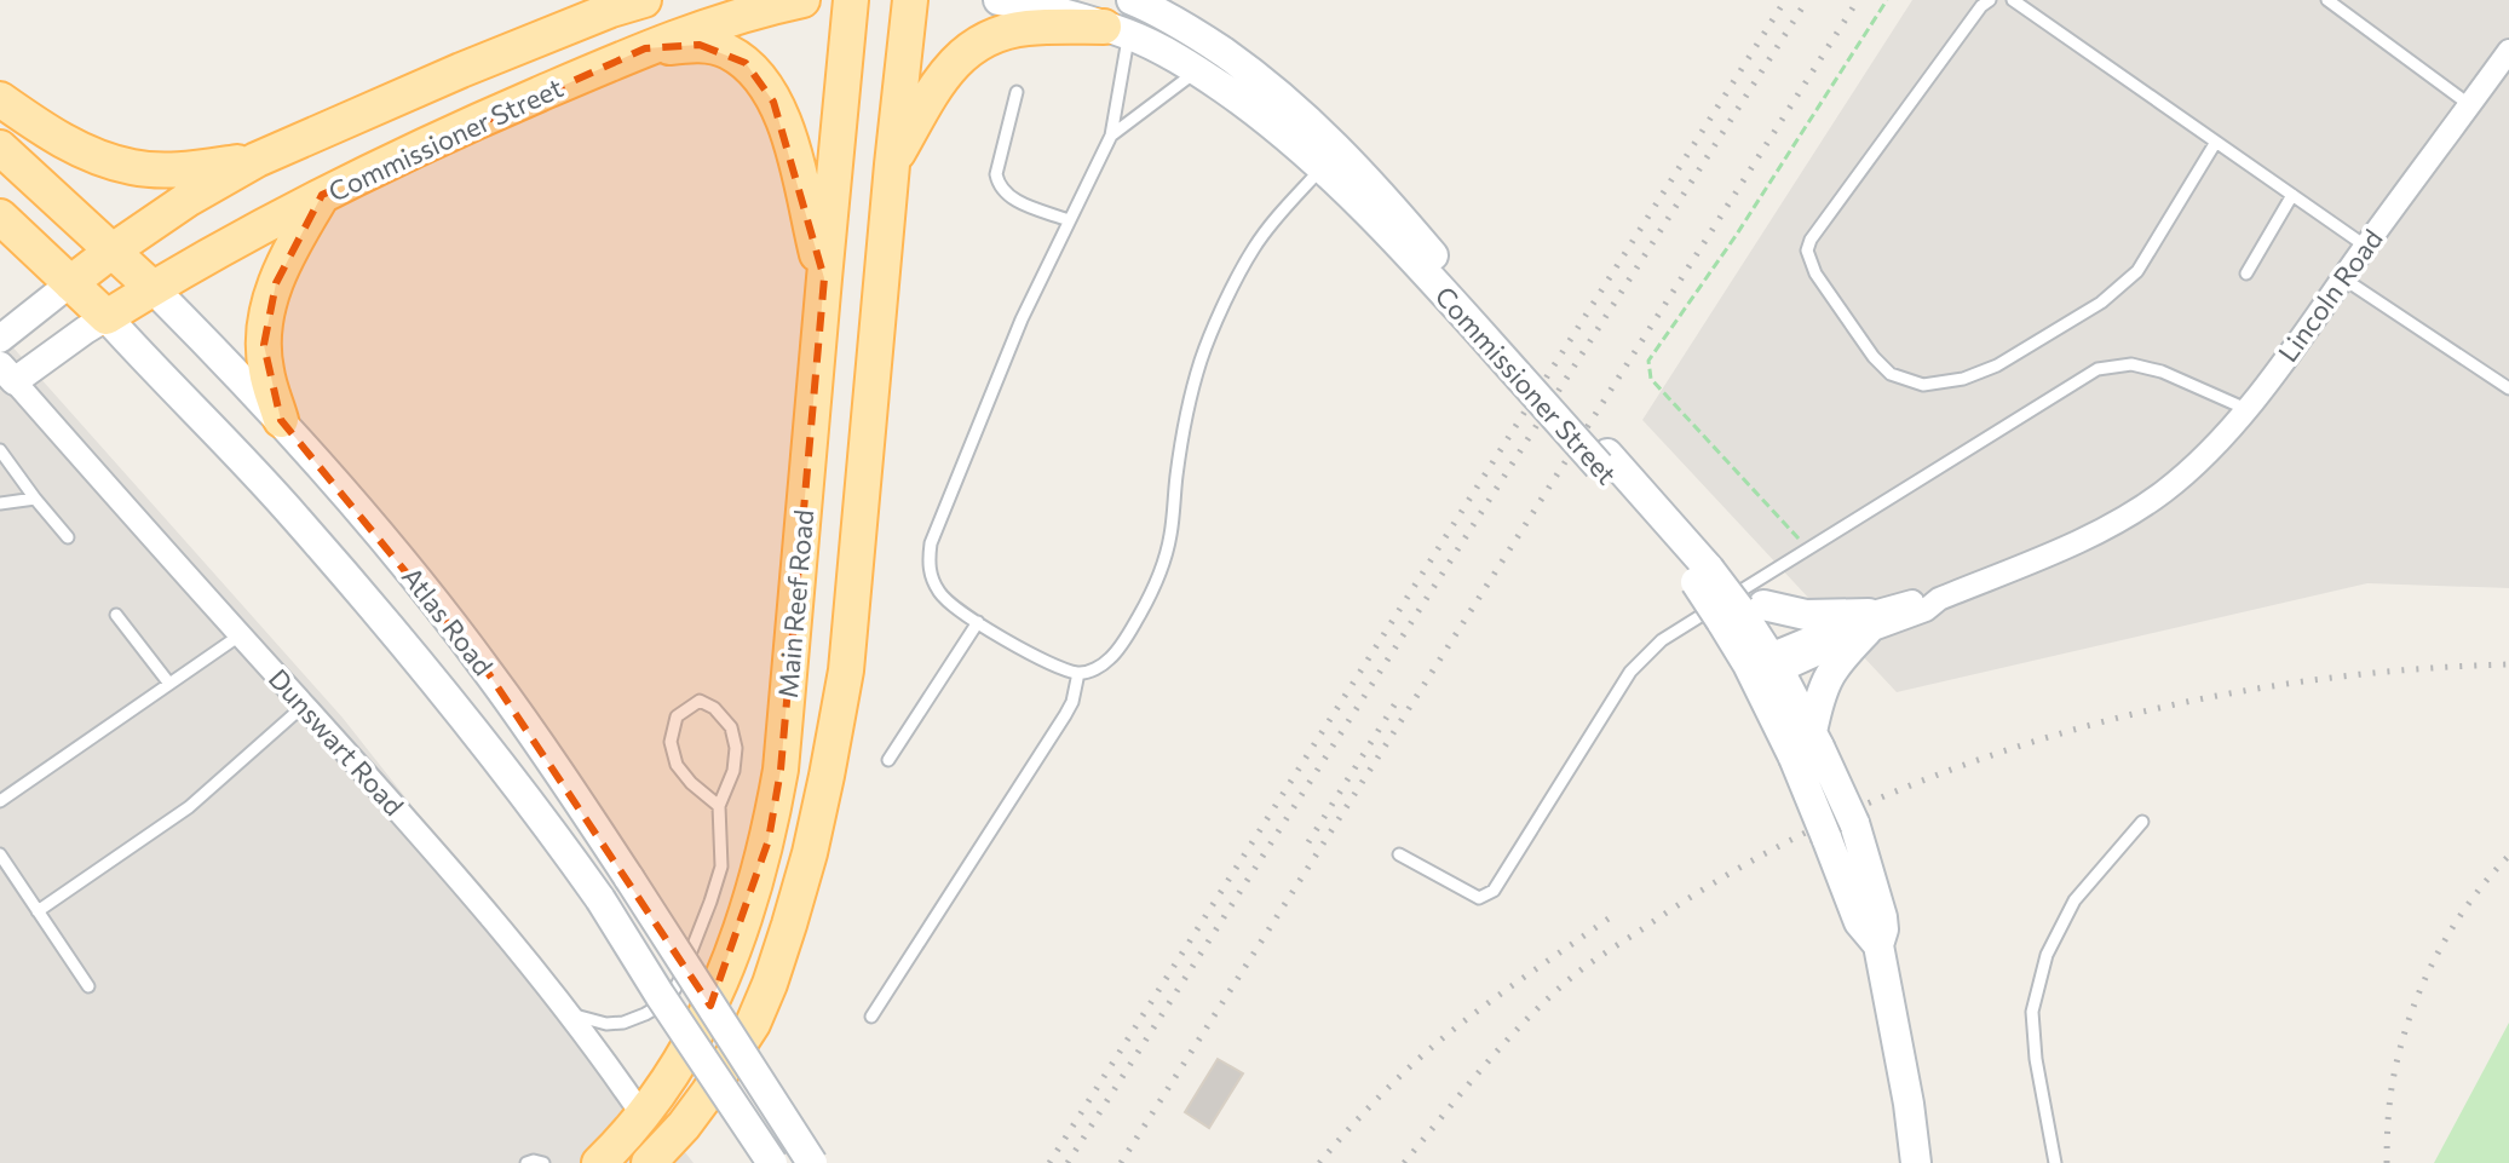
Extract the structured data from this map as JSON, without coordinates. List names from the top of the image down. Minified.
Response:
{"streets":{"main road":["Commissioner Street","Main Reef Road","Atlas Road"],"street":["Lincoln Road","Dunswart Road"]},"crossings":[["Commissioner Street","Lincoln Road"],["Commissioner Street","Atlas Road"],["Main Reef Road","Dunswart Road"]]}
